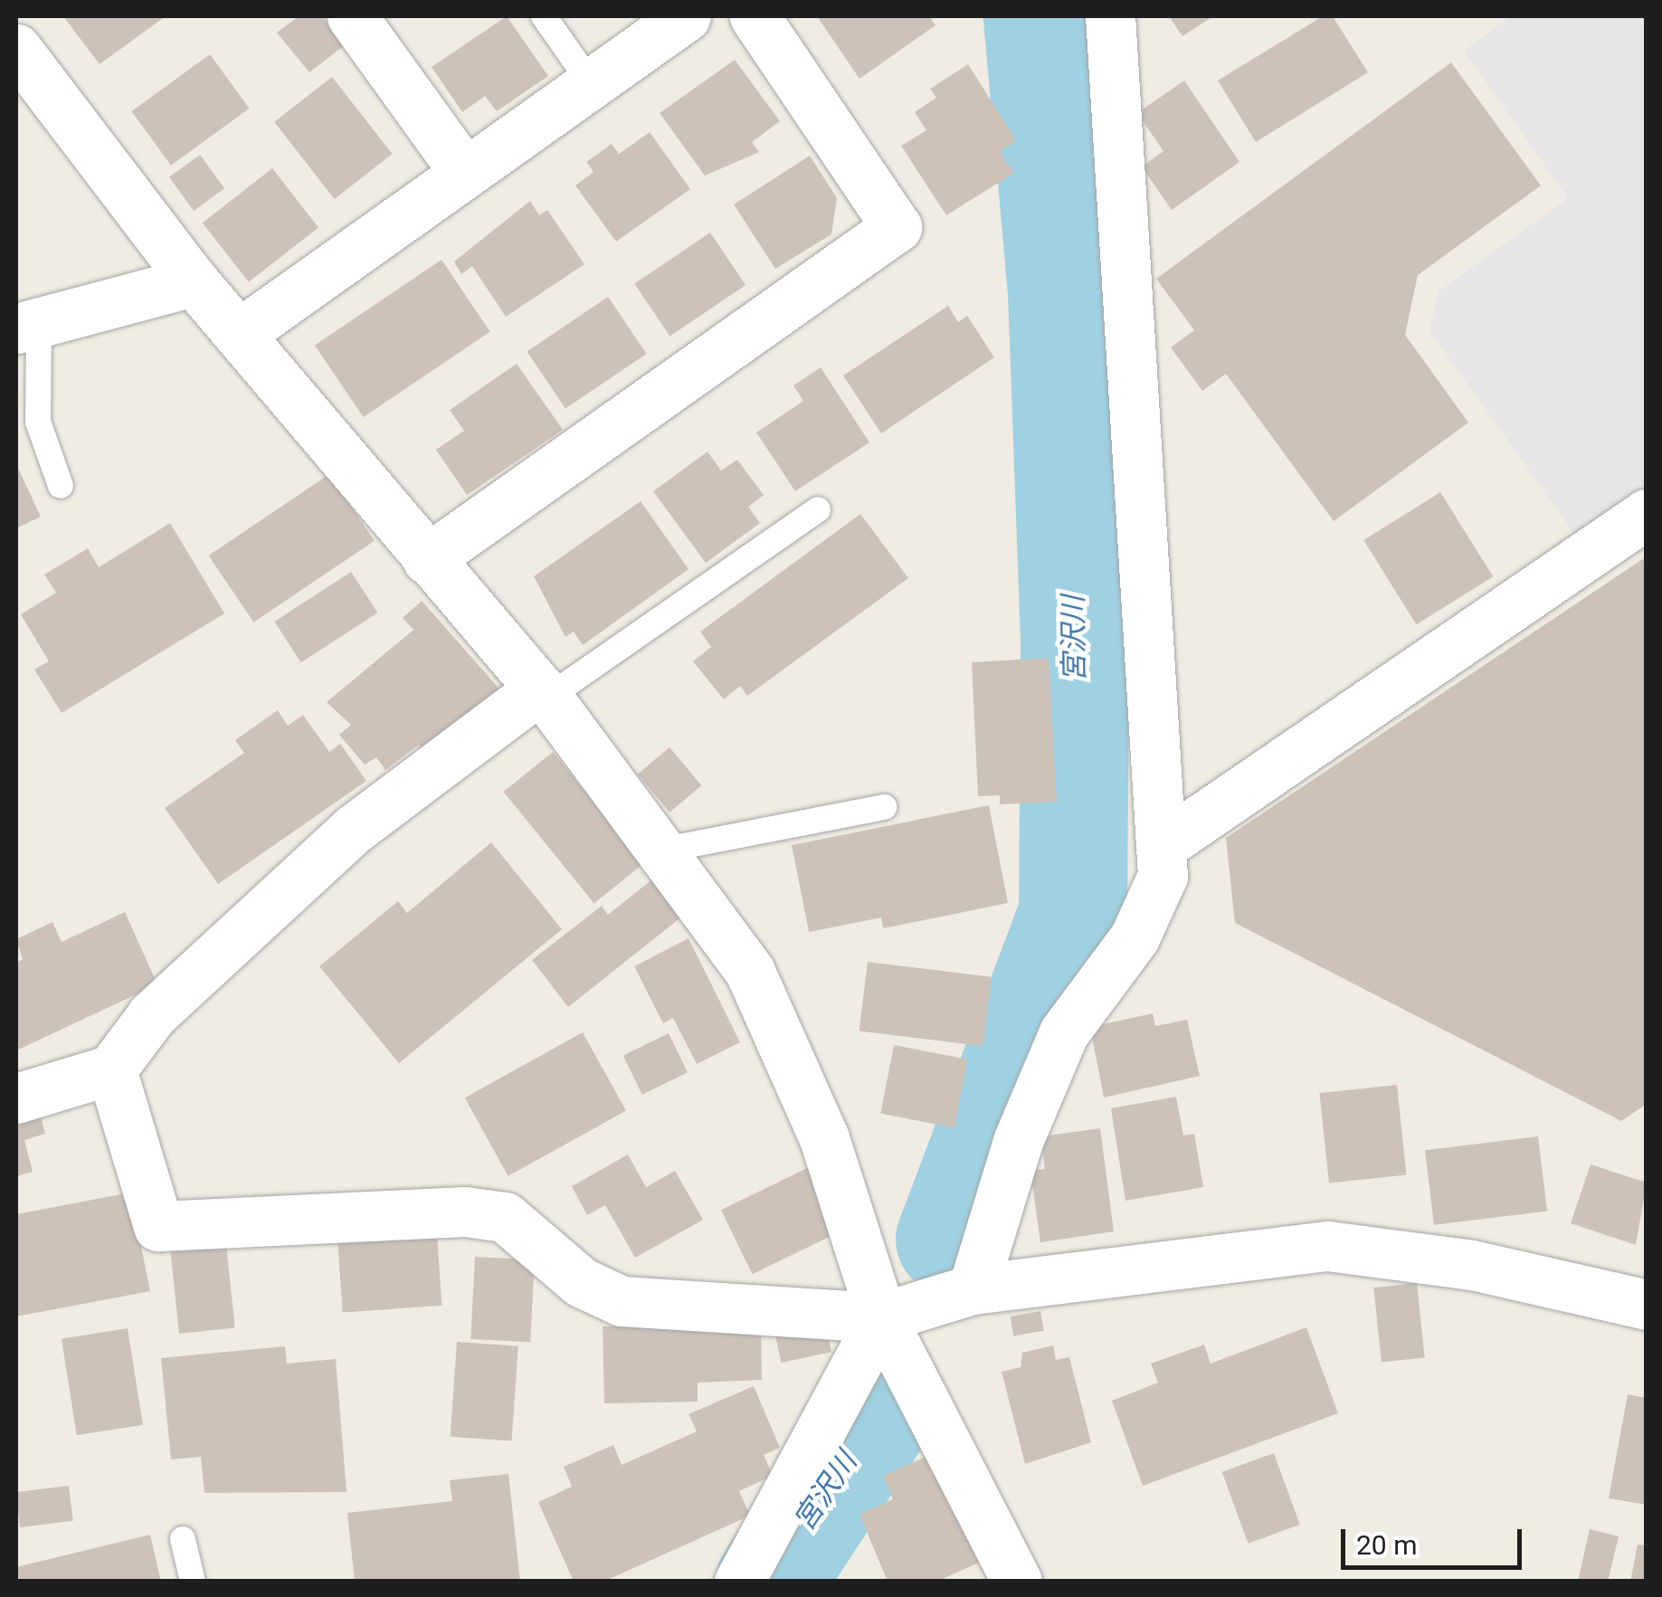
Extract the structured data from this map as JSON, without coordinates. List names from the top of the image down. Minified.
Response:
{"water":["宮沢川"],"scale_bar":"20 m"}
